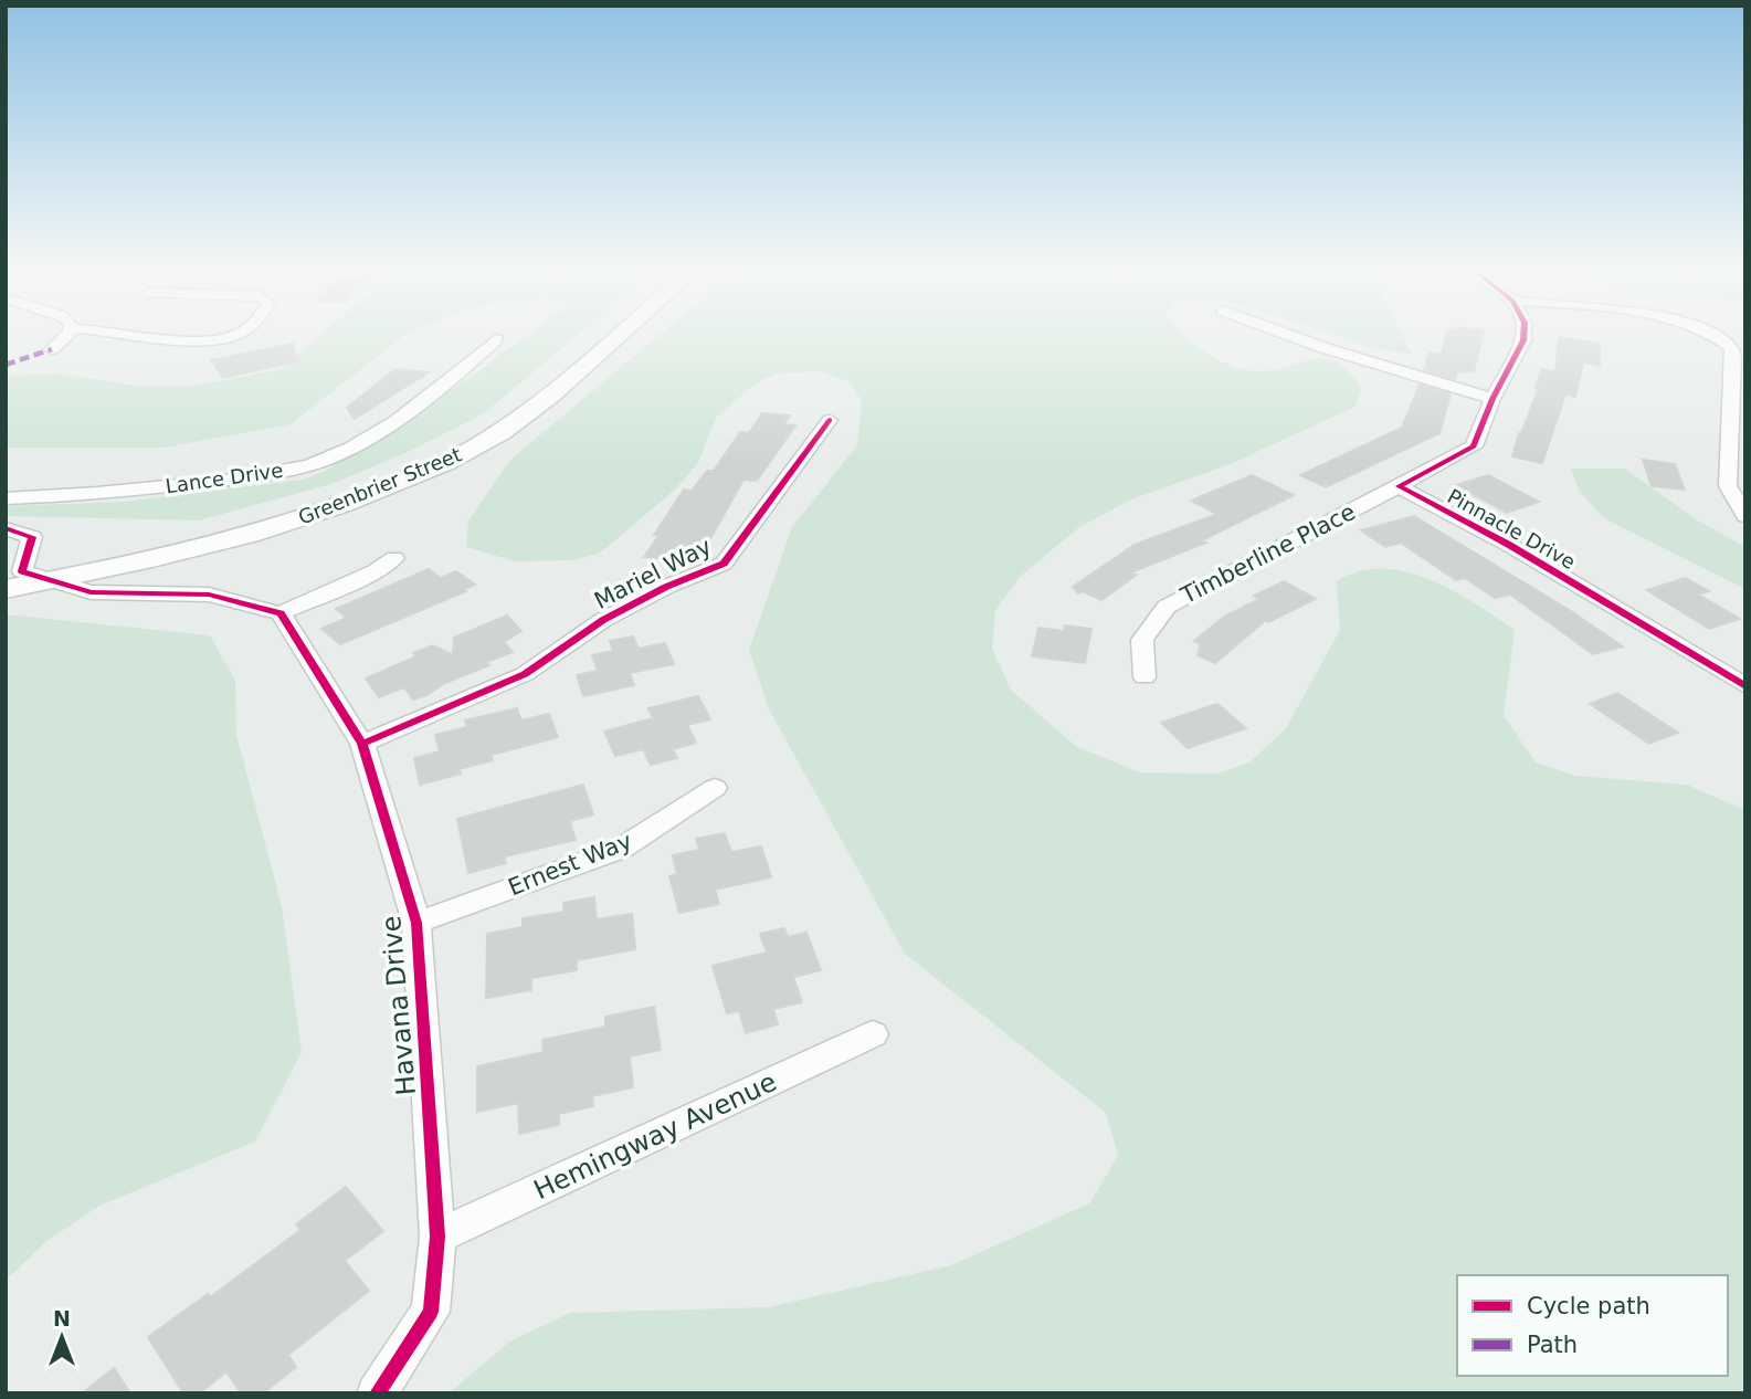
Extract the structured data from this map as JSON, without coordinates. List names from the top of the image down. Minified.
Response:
{"streets":{"main road":["Greenbrier Street"],"street":["Lance Drive","Pinnacle Drive","Timberline Place","Mariel Way","Ernest Way","Havana Drive","Hemingway Avenue"]},"crossings":[["Pinnacle Drive","Timberline Place"],["Mariel Way","Havana Drive"],["Ernest Way","Havana Drive"],["Havana Drive","Hemingway Avenue"]],"legend":["Cycle path","Path"],"north":"top"}
